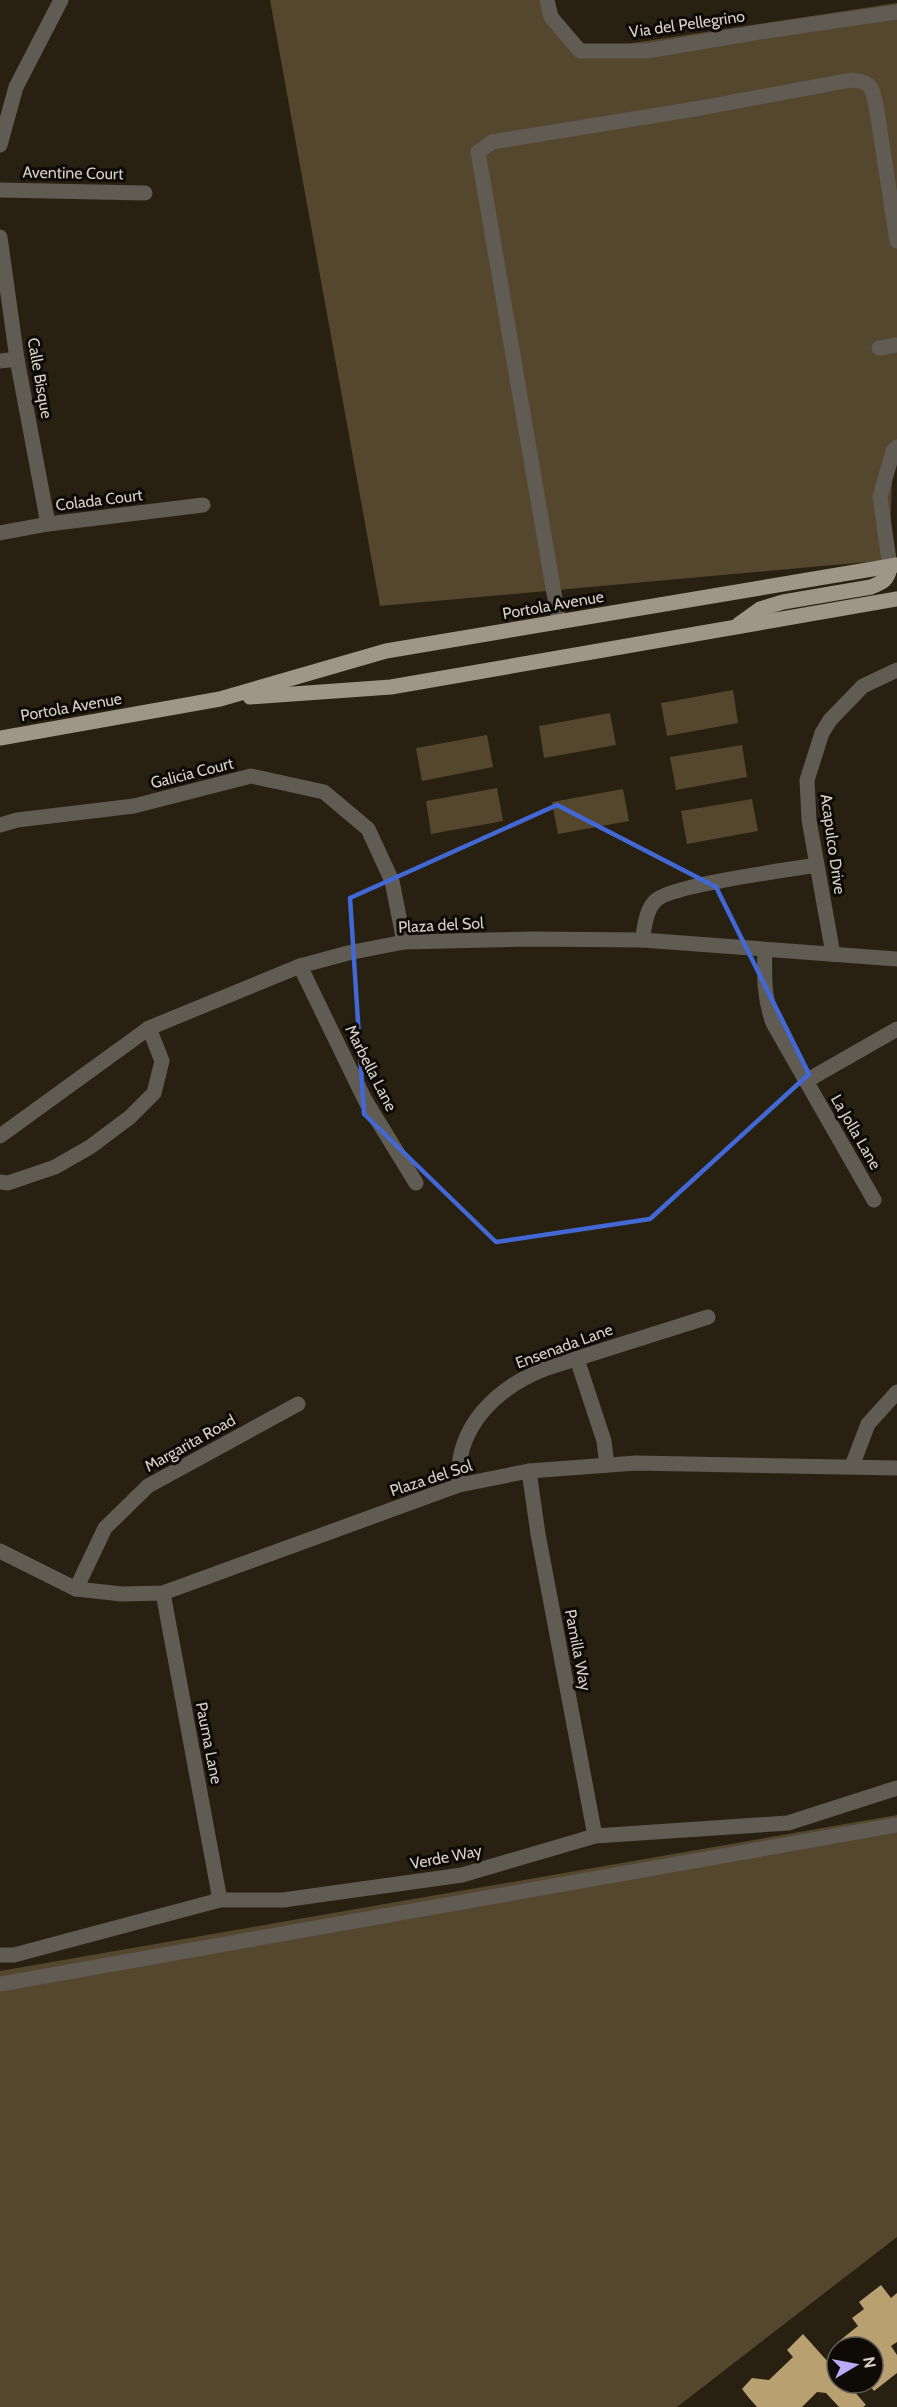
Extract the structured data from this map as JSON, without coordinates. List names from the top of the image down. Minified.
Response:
{"streets":{"main road":["Portola Avenue"],"street":["Via del Pellegrino","Aventine Court","Calle Bisque","Colada Court","Galicia Court","Acapulco Drive","Plaza del Sol","Marbella Lane","La Jolla Lane","Ensenada Lane","Margarita Road","Pamilla Way","Pauma Lane","Verde Way"]},"crossings":[["Calle Bisque","Colada Court"],["Galicia Court","Plaza del Sol"],["Acapulco Drive","Plaza del Sol"],["Plaza del Sol","Marbella Lane"],["Plaza del Sol","La Jolla Lane"],["Plaza del Sol","Ensenada Lane"],["Plaza del Sol","Margarita Road"],["Plaza del Sol","Pamilla Way"],["Plaza del Sol","Pauma Lane"],["Pamilla Way","Verde Way"],["Pauma Lane","Verde Way"]],"north":"right"}
